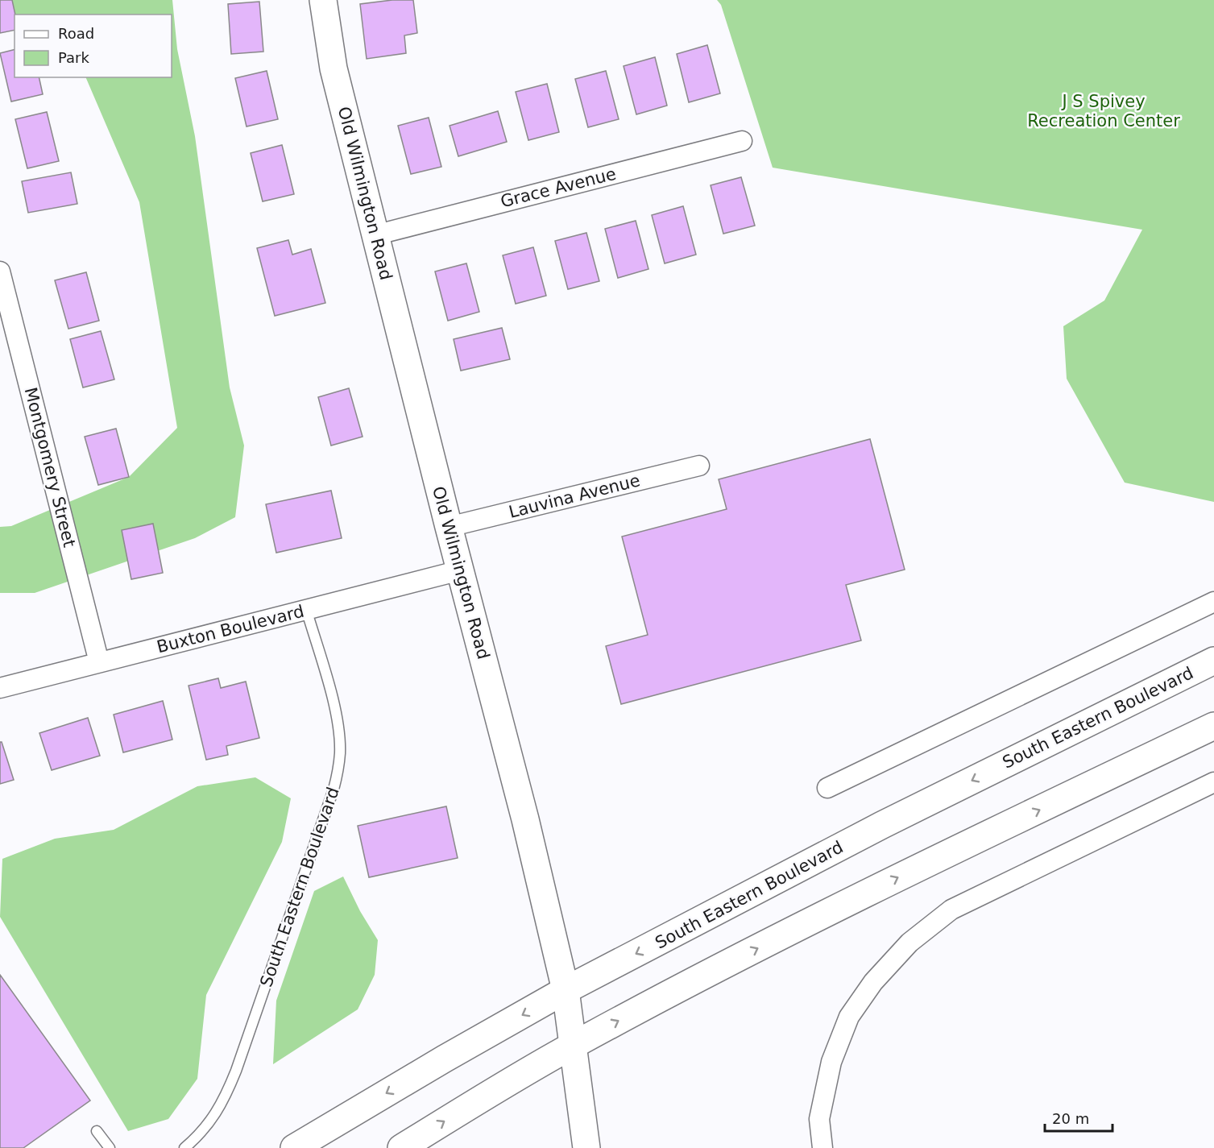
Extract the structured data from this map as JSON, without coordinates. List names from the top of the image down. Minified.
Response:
{"streets":{"main road":["Old Wilmington Road","South Eastern Boulevard"],"street":["Grace Avenue","Montgomery Street","Lauvina Avenue","Buxton Boulevard"]},"crossings":[["Grace Avenue","Old Wilmington Road"],["Old Wilmington Road","Lauvina Avenue"],["Old Wilmington Road","Buxton Boulevard"],["Old Wilmington Road","South Eastern Boulevard"],["Montgomery Street","Buxton Boulevard"],["Buxton Boulevard","South Eastern Boulevard"]],"one_way":["South Eastern Boulevard"],"parks":["J S Spivey Recreation Center"],"legend":["Road","Park"],"scale_bar":"20 m"}
